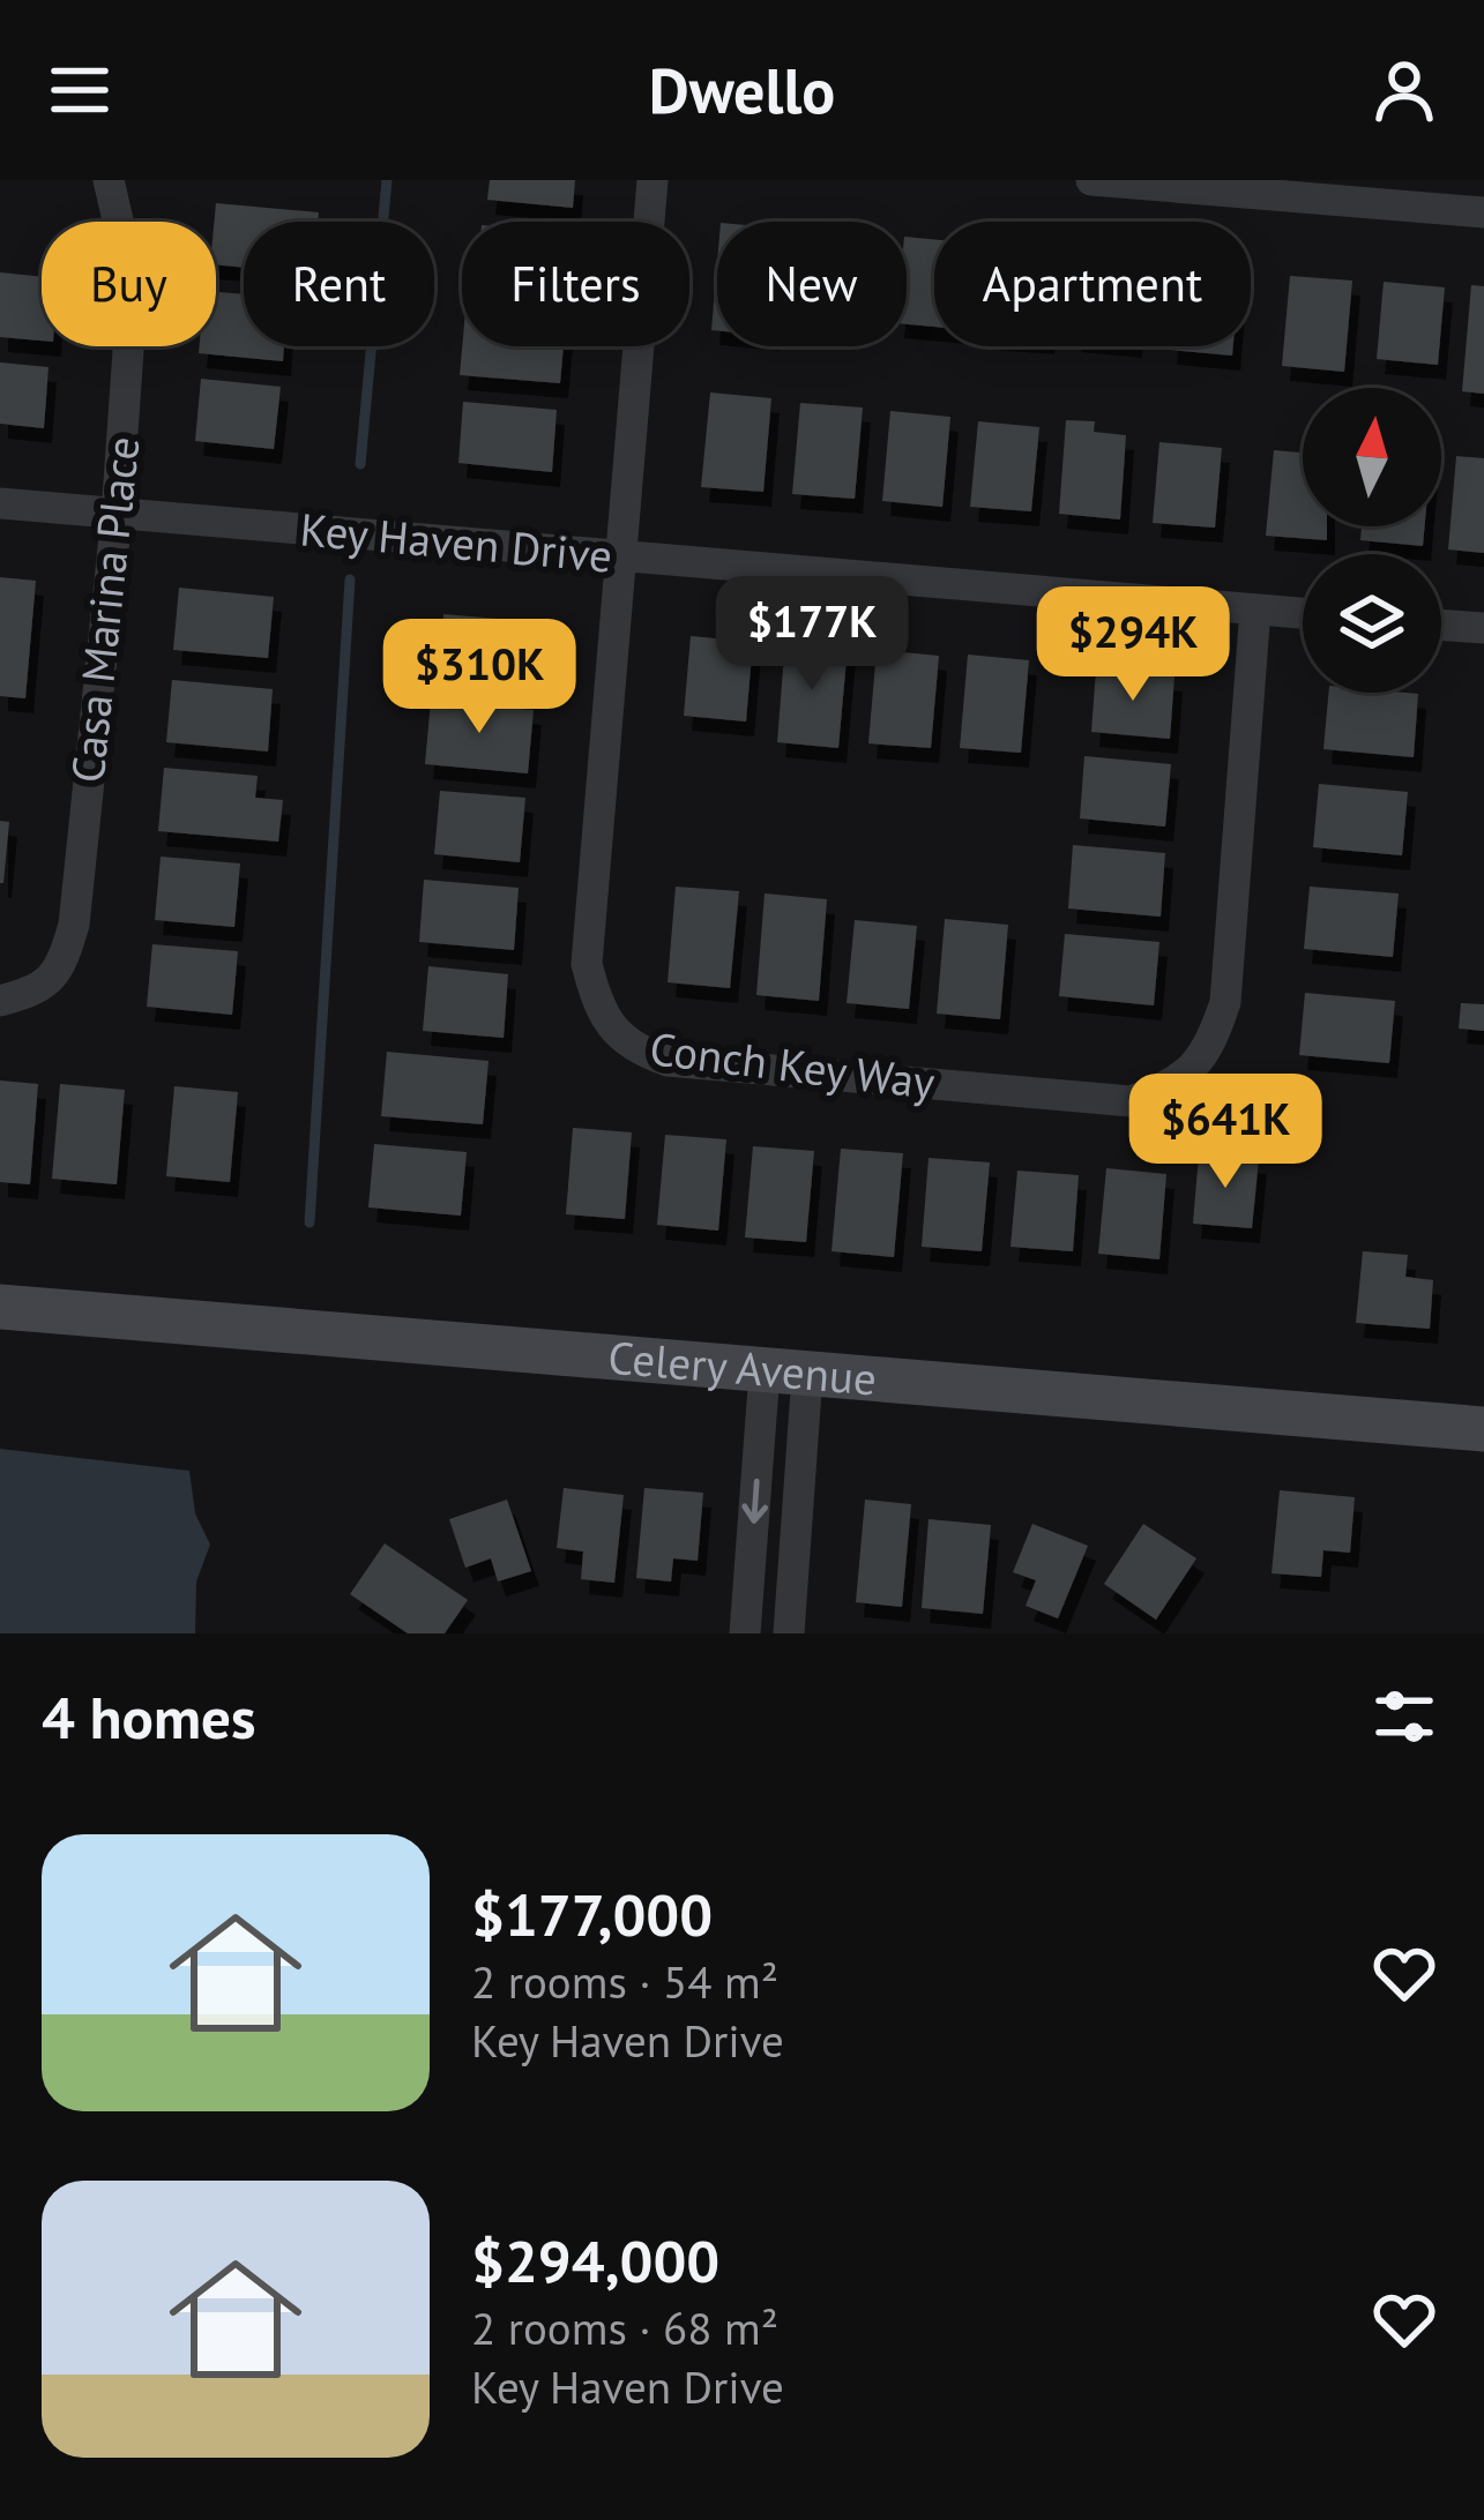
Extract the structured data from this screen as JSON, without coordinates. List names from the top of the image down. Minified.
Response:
{"streets":{"main road":["Celery Avenue"],"street":["Key Haven Drive","Casa Marina Place","Conch Key Way"]},"crossings":[["Key Haven Drive","Casa Marina Place"],["Key Haven Drive","Conch Key Way"]],"north":"top","page":{"header":"Dwello","chip":["Buy","Rent","Filters","New","Apartment"],"price":["$177K","$294K","$310K","$641K"],"heading":"4 homes","list":[{"name":"$177,000","note":"2 rooms · 54 m² · Key Haven Drive"},{"name":"$294,000","note":"2 rooms · 68 m² · Key Haven Drive"}]}}
